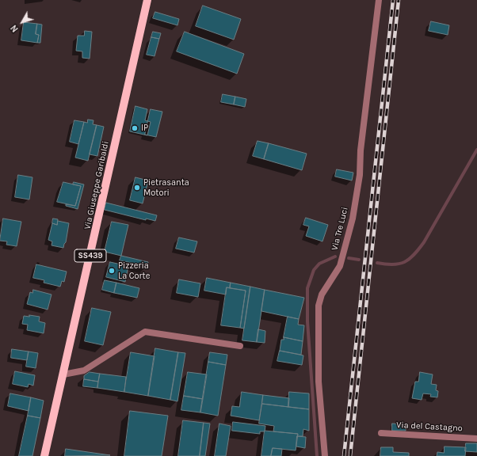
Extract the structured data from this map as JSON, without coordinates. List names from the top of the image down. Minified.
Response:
{"streets":{"main road":["Via Giuseppe Garibaldi","SS439"],"street":["Via Tre Luci","Via del Castagno"]},"places":["IP","Pietrasanta Motori","Pizzeria La Corte"],"north":"bottom left"}
